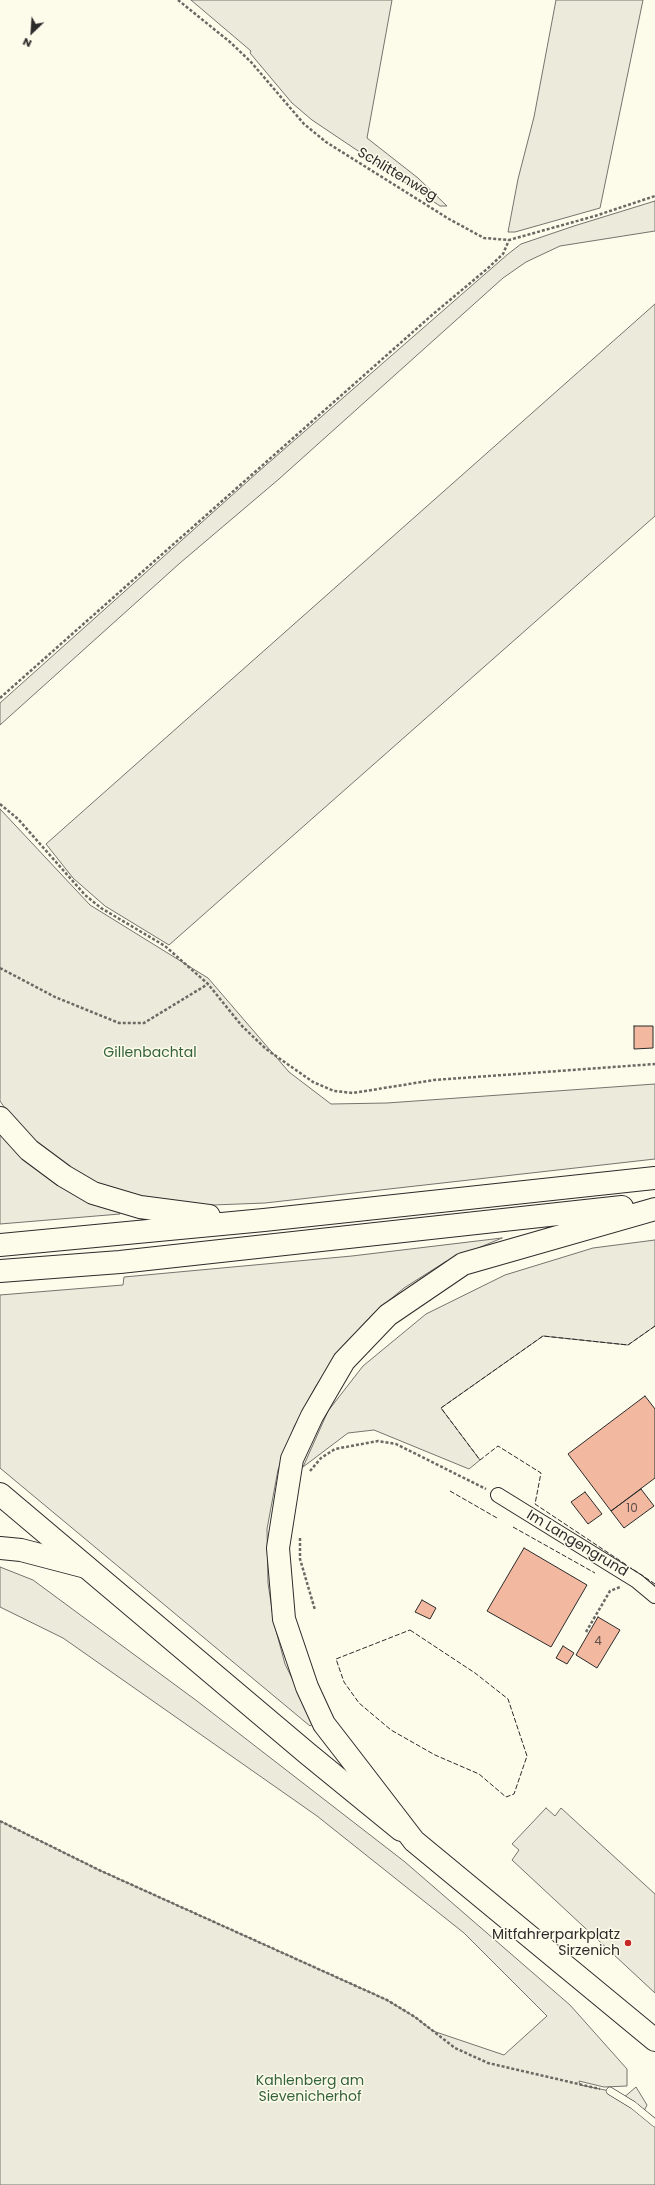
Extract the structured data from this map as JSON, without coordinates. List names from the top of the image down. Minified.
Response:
{"streets":{"street":["Im Langengrund"],"path":["Schlittenweg"]},"parks":["Gillenbachtal","Kahlenberg am Sievenicherhof"],"places":["Mitfahrerparkplatz Sirzenich"],"house_numbers":["10","4"],"north":"bottom left"}
